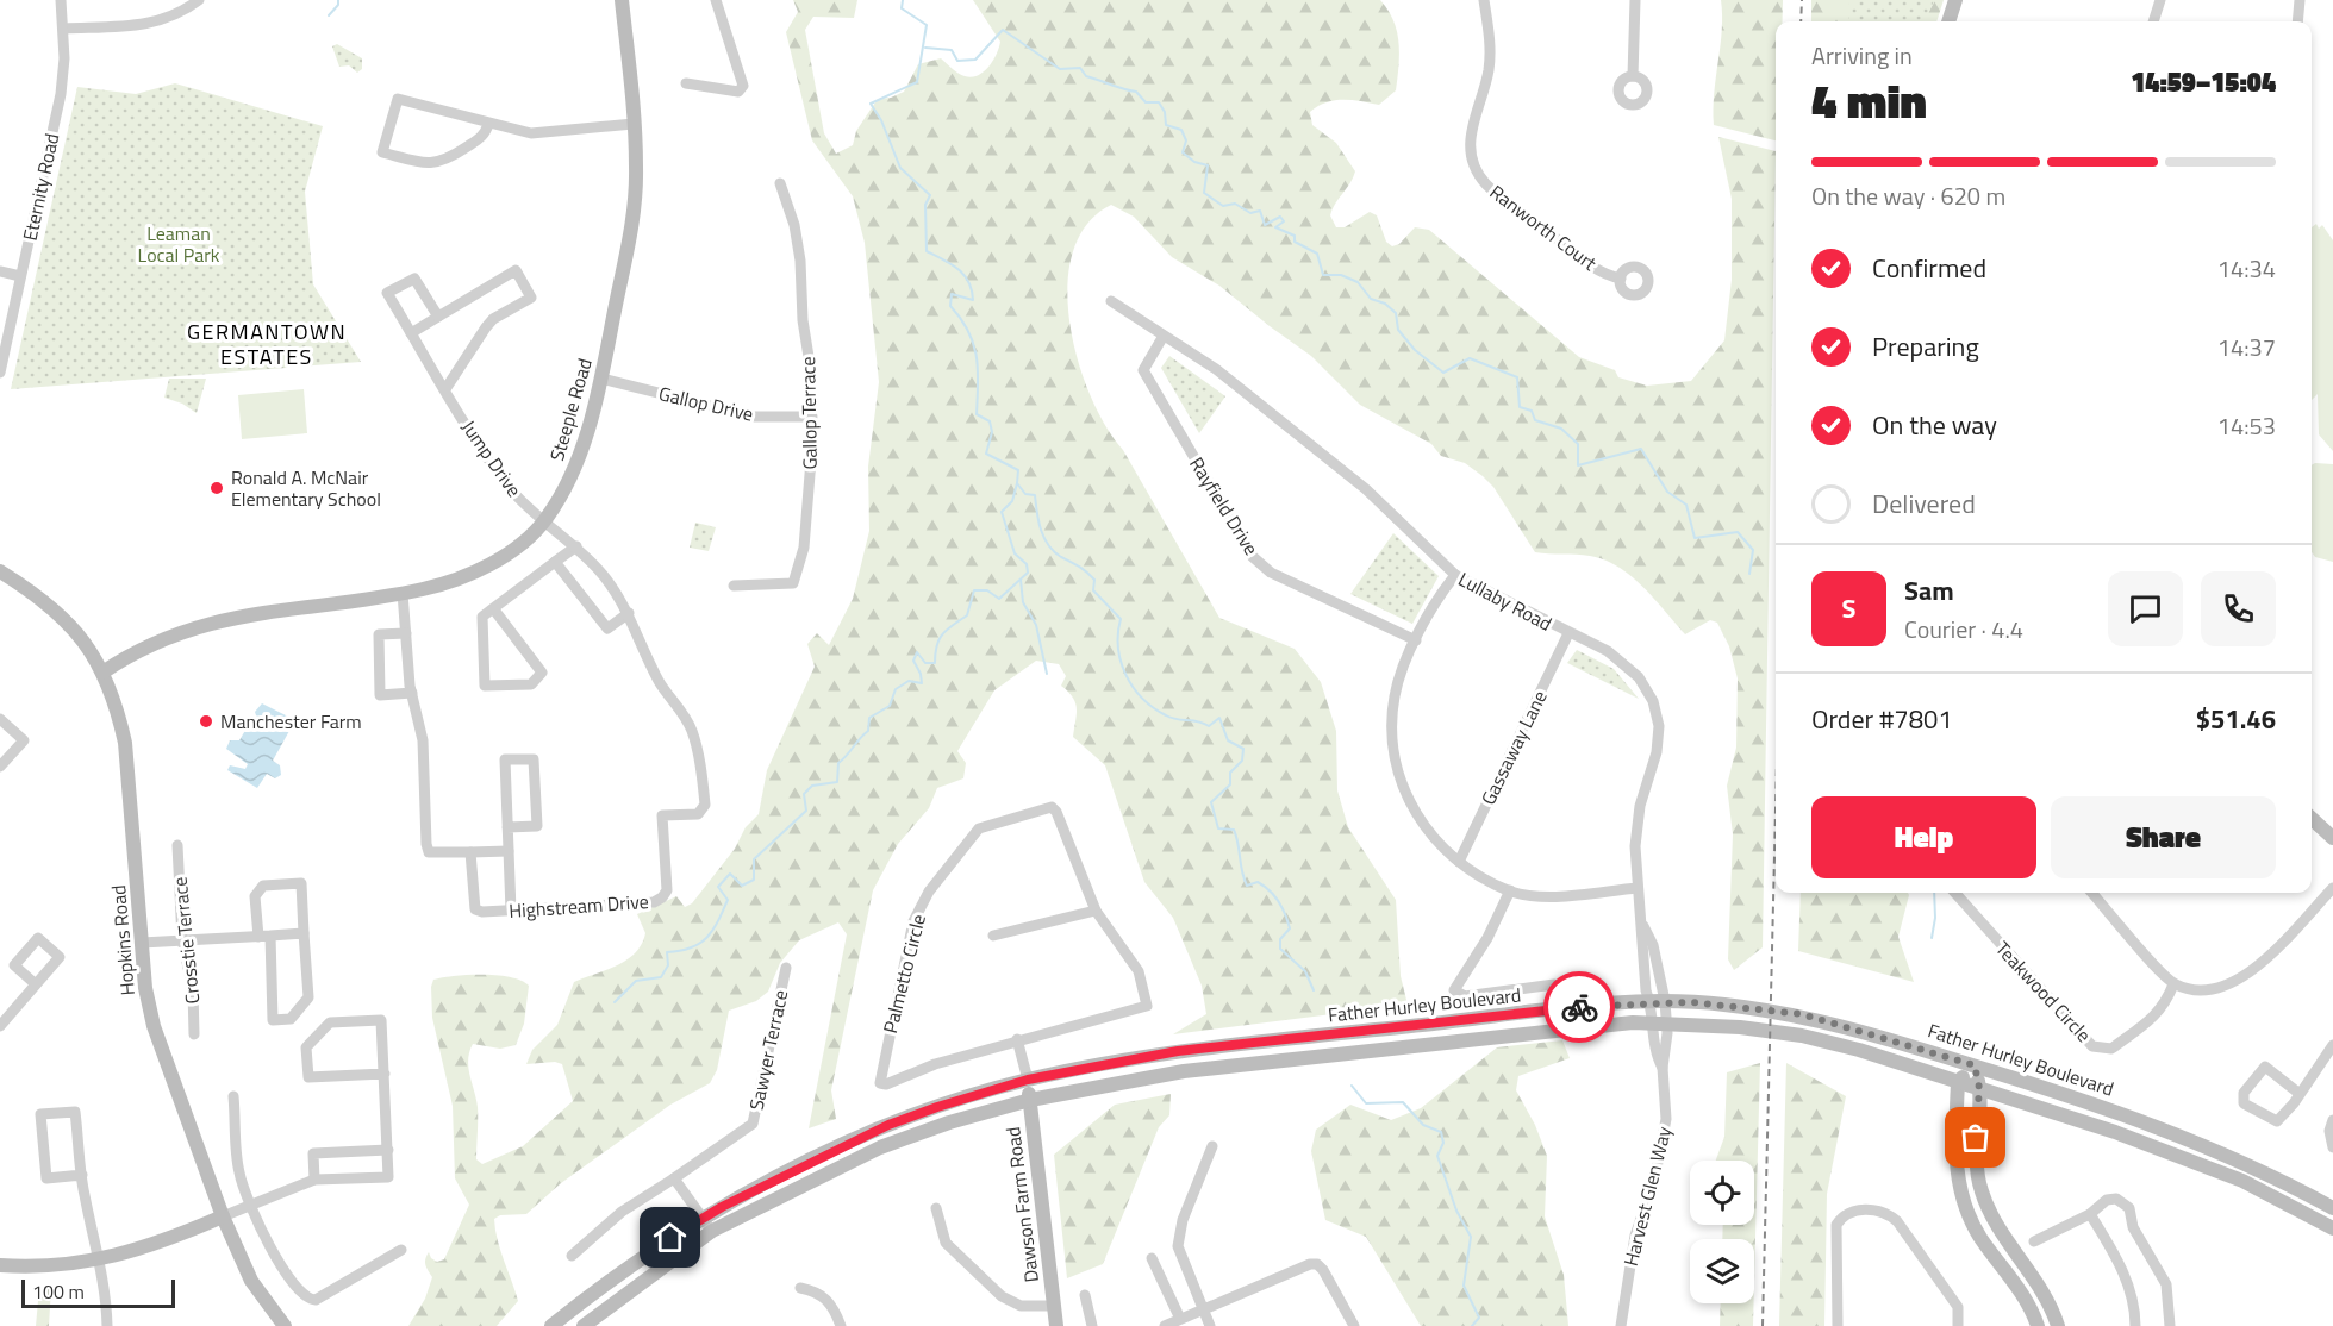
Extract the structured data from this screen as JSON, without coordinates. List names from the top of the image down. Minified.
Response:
{"streets":{"main road":["Steeple Road","Hopkins Road","Father Hurley Boulevard","Dawson Farm Road"],"street":["Eternity Road","Ranworth Court","Gallop Drive","Gallop Terrace","Jump Drive","Rayfield Drive","Lullaby Road","Gassaway Lane","Highstream Drive","Crosstie Terrace","Palmetto Circle","Teakwood Circle","Sawyer Terrace","Harvest Glen Way"]},"crossings":[["Gallop Drive","Steeple Road"],["Gallop Drive","Gallop Terrace"],["Steeple Road","Jump Drive"],["Steeple Road","Highstream Drive"],["Steeple Road","Hopkins Road"],["Jump Drive","Highstream Drive"],["Rayfield Drive","Lullaby Road"],["Lullaby Road","Gassaway Lane"],["Lullaby Road","Father Hurley Boulevard"],["Lullaby Road","Harvest Glen Way"],["Father Hurley Boulevard","Harvest Glen Way"],["Father Hurley Boulevard","Dawson Farm Road"]],"districts":["GERMANTOWN ESTATES"],"parks":["Leaman Local Park"],"places":["Ronald A. McNair Elementary School","Manchester Farm"],"scale_bar":"100 m","page":{"heading":["4 min","Arriving in","14:59–15:04"],"panel":["Sam","Courier · 4.4","Order #7801","$51.46"],"bar":"On the way · 620 m","list":[["Confirmed","14:34"],["Preparing","14:37"],["On the way","14:53"],"Delivered"],"round":"S","buttons":["Help","Share"],"scale":"100 m"}}
